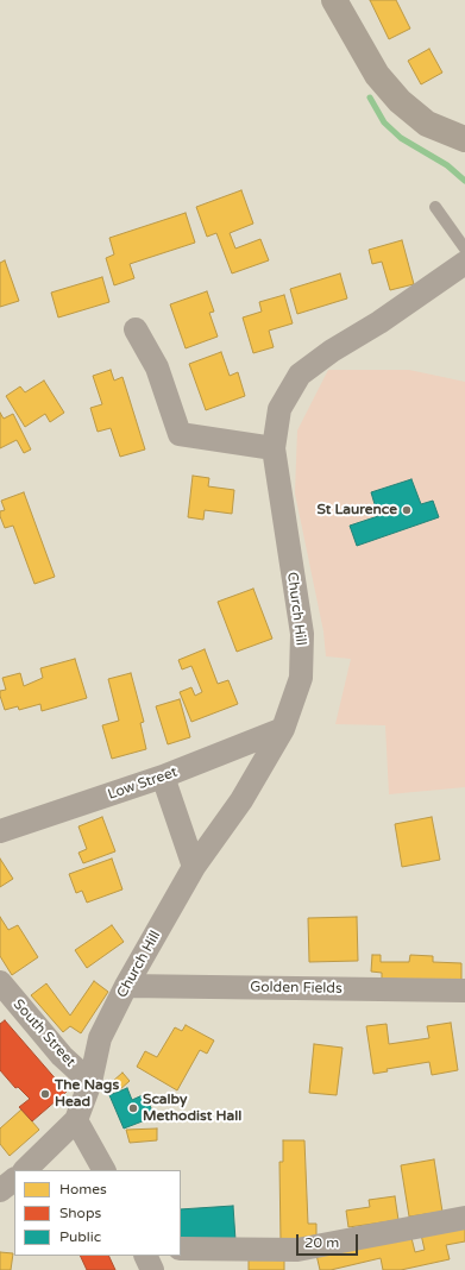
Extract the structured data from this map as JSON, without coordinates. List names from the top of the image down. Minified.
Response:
{"streets":{"street":["Church Hill","Low Street","Golden Fields","South Street"]},"crossings":[["Church Hill","Low Street"],["Church Hill","Golden Fields"],["Church Hill","South Street"]],"places":["St Laurence","The Nags Head","Scalby Methodist Hall"],"legend":["Homes","Shops","Public"],"scale_bar":"20 m"}
